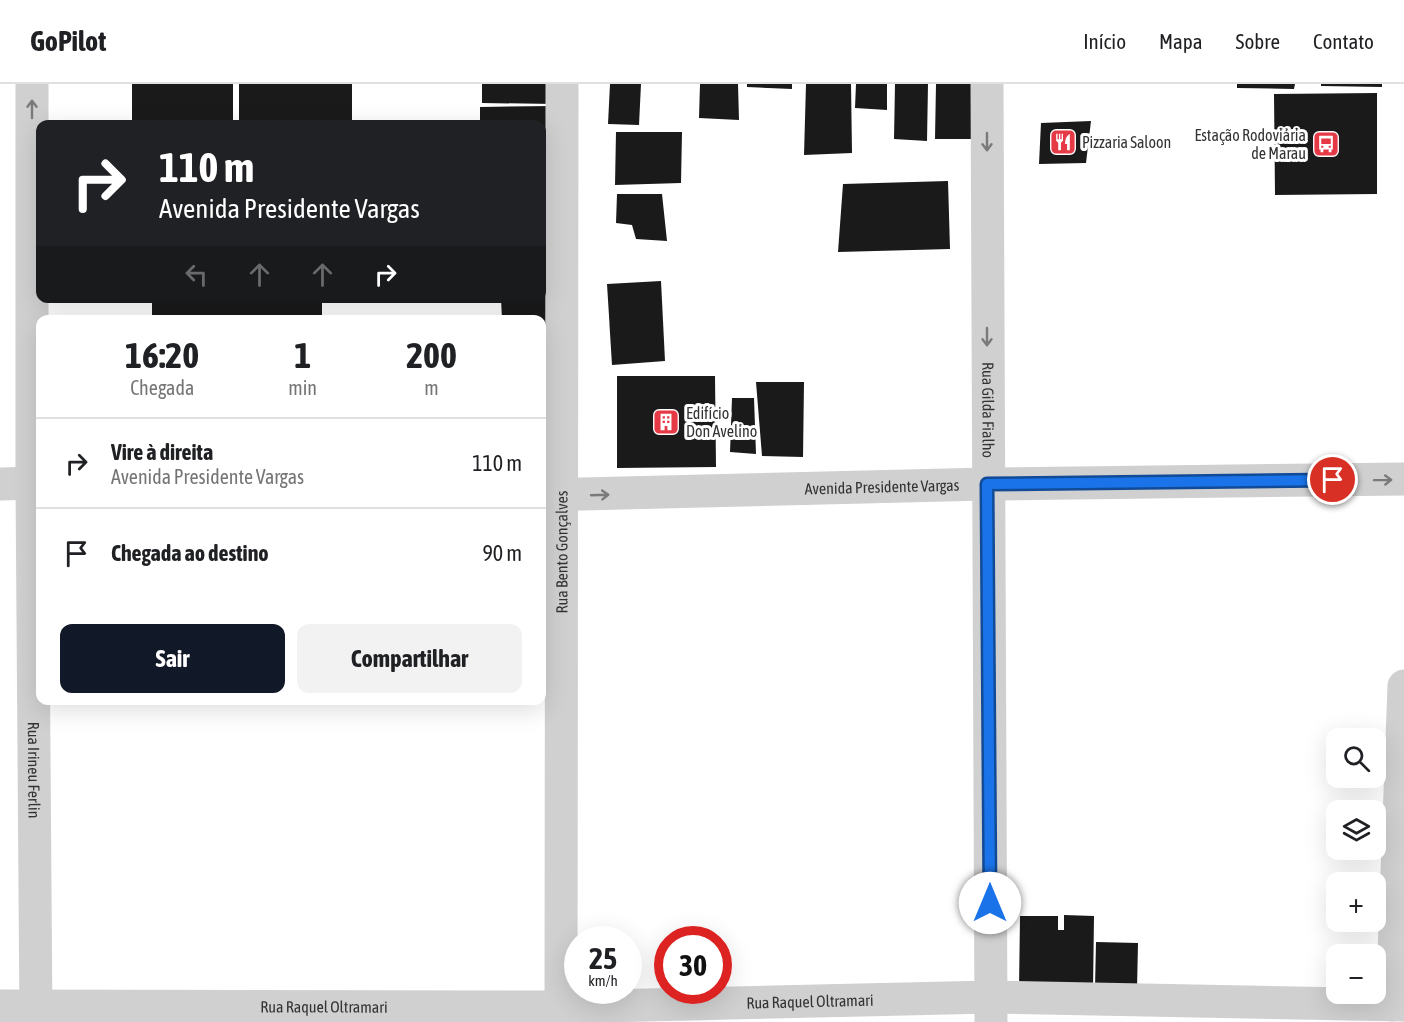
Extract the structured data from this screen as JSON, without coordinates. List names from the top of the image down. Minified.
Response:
{"streets":{"street":["Rua Gilda Fialho","Avenida Presidente Vargas","Rua Bento Gonçalves","Rua Irineu Ferlin","Rua Raquel Oltramari"]},"crossings":[["Rua Gilda Fialho","Avenida Presidente Vargas"],["Rua Gilda Fialho","Rua Raquel Oltramari"],["Avenida Presidente Vargas","Rua Bento Gonçalves"],["Rua Bento Gonçalves","Rua Raquel Oltramari"],["Rua Irineu Ferlin","Rua Raquel Oltramari"]],"one_way":["Rua Gilda Fialho","Avenida Presidente Vargas","Rua Irineu Ferlin"],"places":{"restaurant":["Pizzaria Saloon"],"bus stop":["Estação Rodoviária de Marau"],"building":["Edifício Don Avelino"]},"page":{"header":"GoPilot","nav":["Início","Mapa","Sobre","Contato"],"turn":["110 m","Avenida Presidente Vargas"],"eta":["16:20","Chegada","1","min","200","m"],"list":[{"name":"Vire à direita","note":"Avenida Presidente Vargas","value":"110 m"},{"name":"Chegada ao destino","value":"90 m"}],"buttons":["Sair","Compartilhar"],"map_buttons":["+","−"],"speed":"25 km/h","limit":"30"}}
